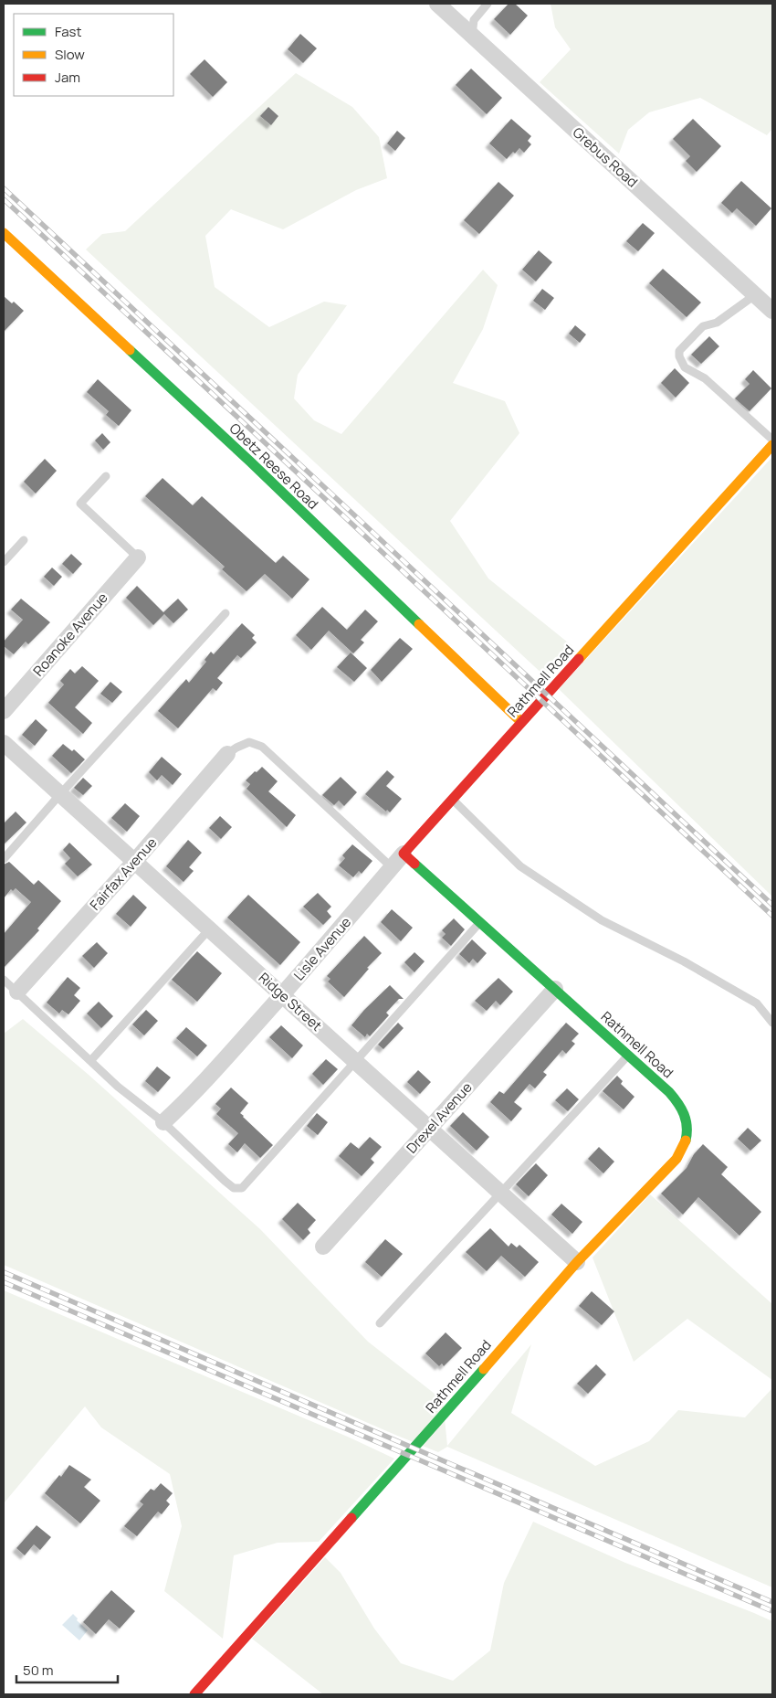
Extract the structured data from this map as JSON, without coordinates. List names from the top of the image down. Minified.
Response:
{"streets":{"street":["Grebus Road","Obetz Reese Road","Roanoke Avenue","Rathmell Road","Fairfax Avenue","Lisle Avenue","Ridge Street","Drexel Avenue"]},"crossings":[["Obetz Reese Road","Rathmell Road"],["Rathmell Road","Lisle Avenue"],["Rathmell Road","Ridge Street"],["Rathmell Road","Drexel Avenue"],["Fairfax Avenue","Ridge Street"],["Lisle Avenue","Ridge Street"],["Ridge Street","Drexel Avenue"]],"legend":["Fast","Slow","Jam"],"scale_bar":"50 m"}
